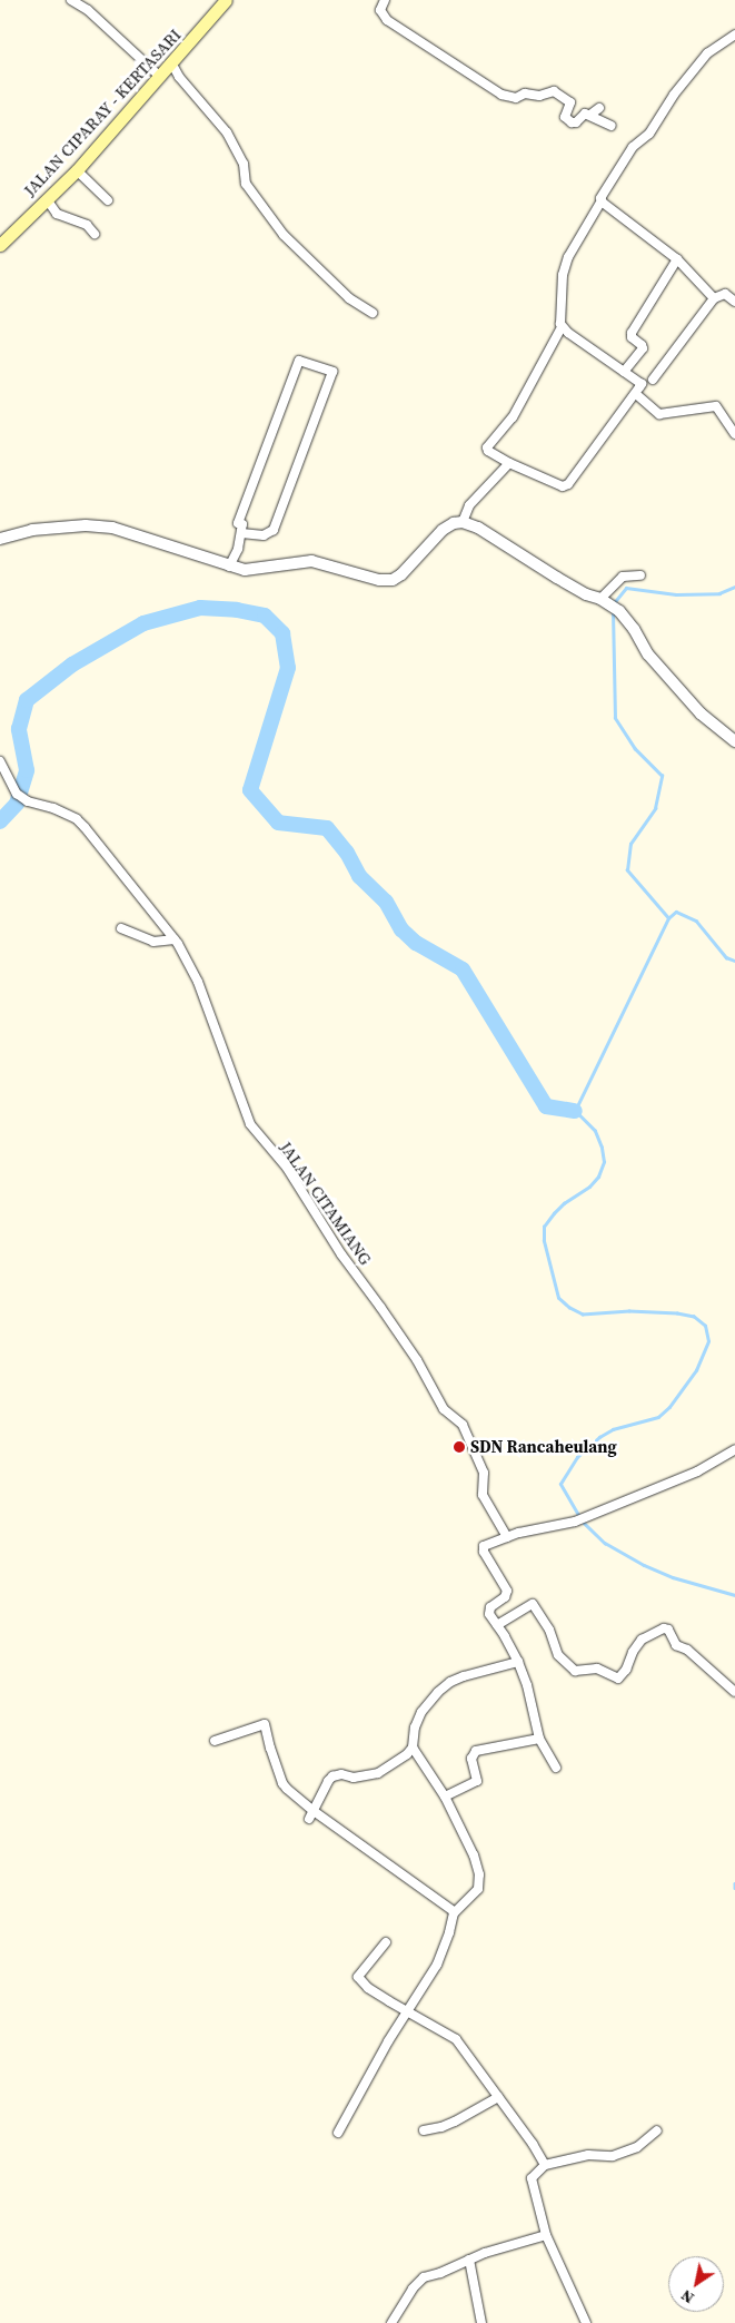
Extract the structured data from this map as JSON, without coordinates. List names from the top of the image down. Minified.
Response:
{"streets":{"main road":["JALAN CIPARAY - KERTASARI"],"street":["JALAN CITAMIANG"]},"places":["SDN Rancaheulang"],"north":"bottom left"}
